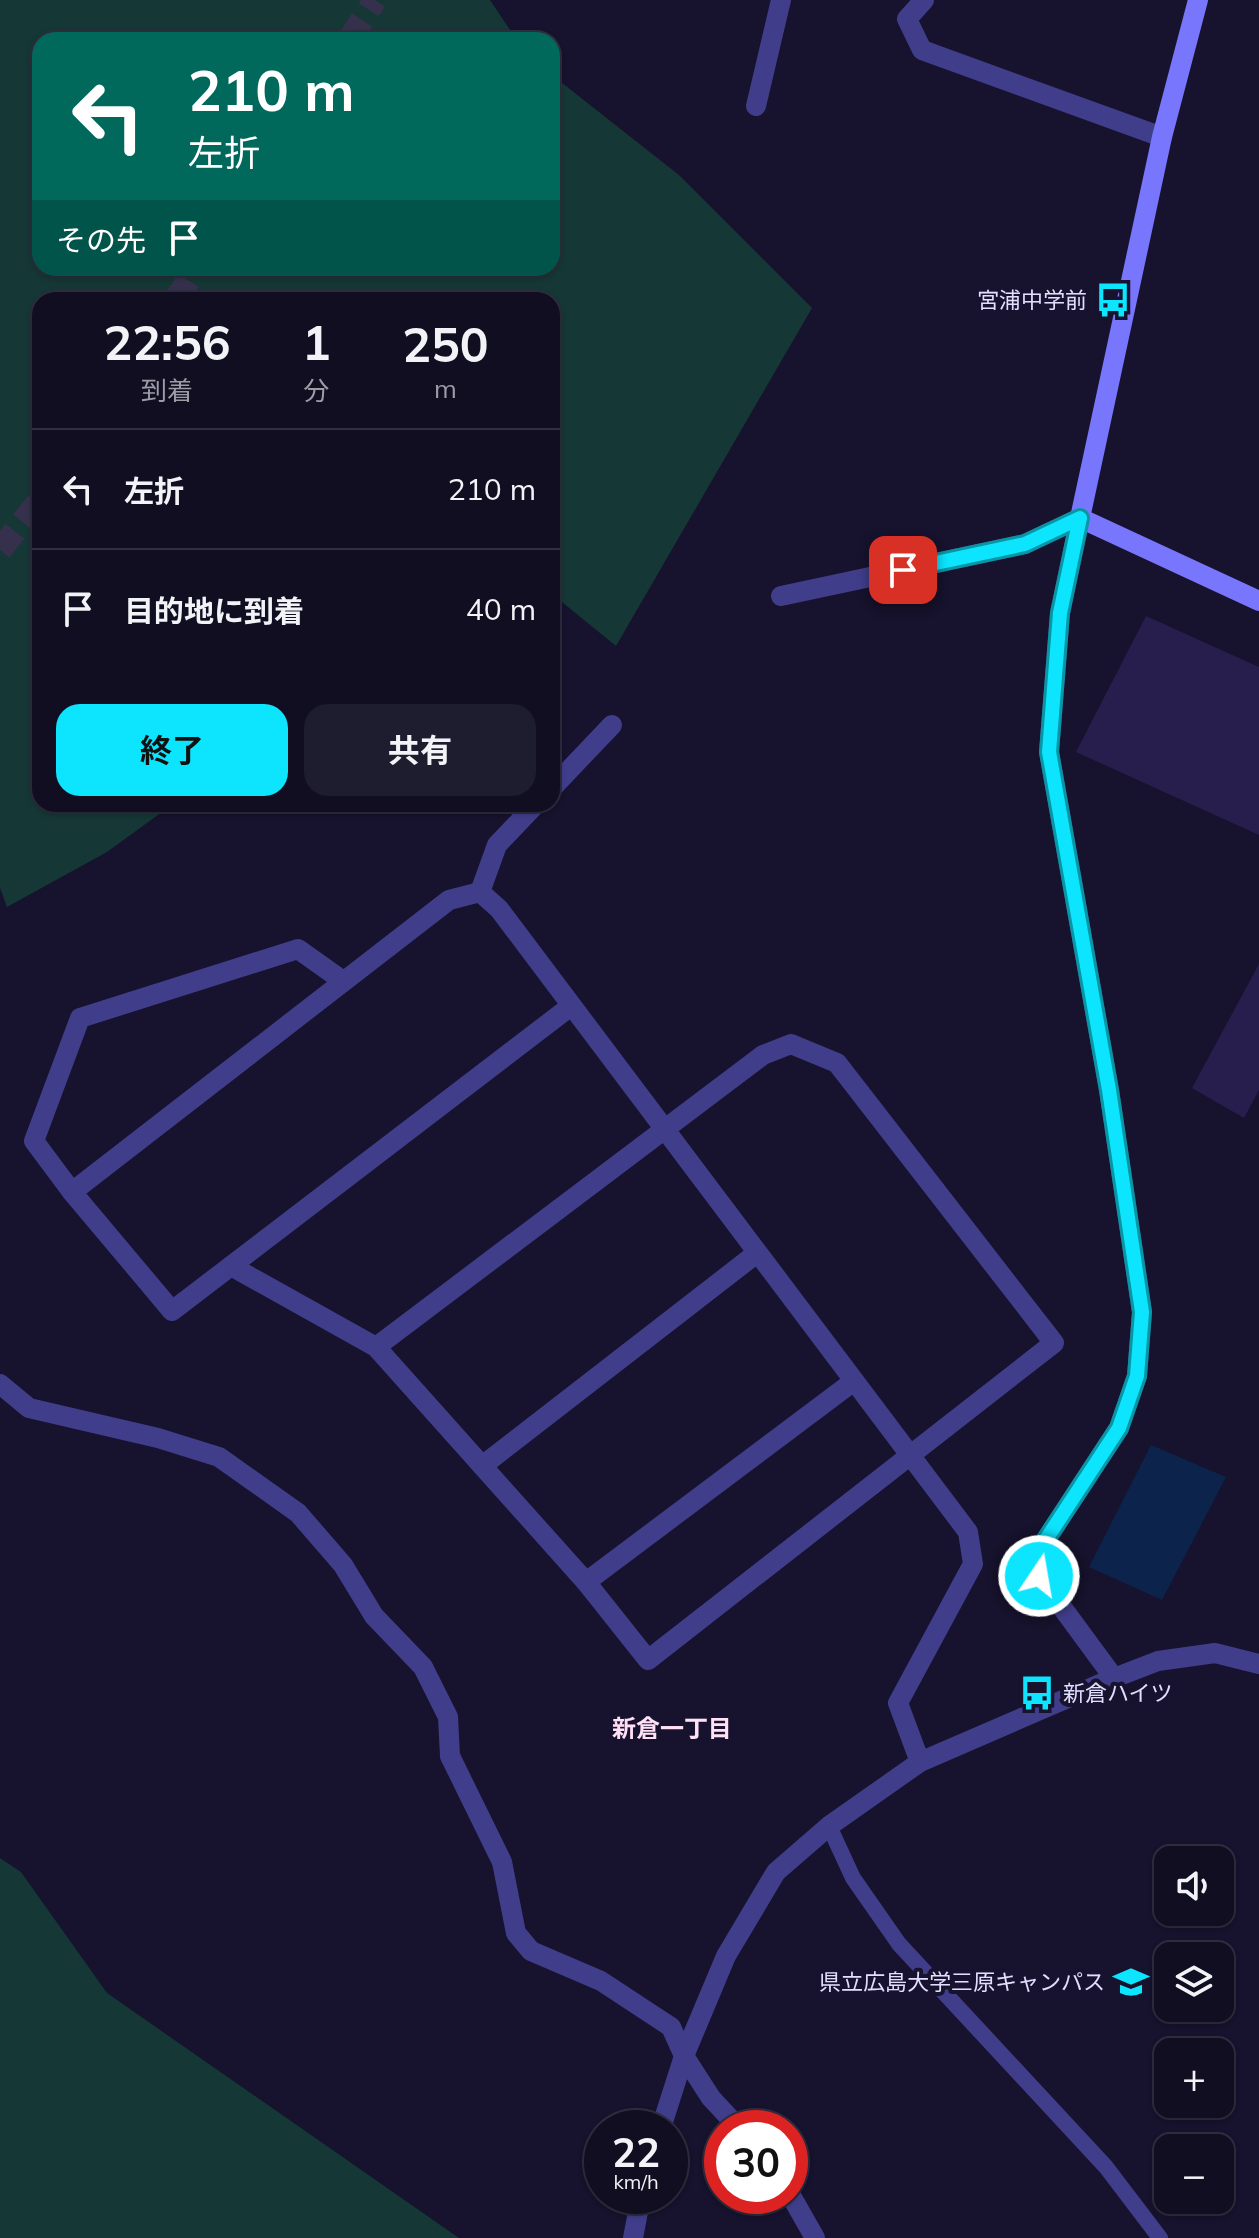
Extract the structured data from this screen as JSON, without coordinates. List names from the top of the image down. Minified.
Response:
{"districts":["新倉一丁目"],"places":{"bus stop":["宮浦中学前","新倉ハイツ"],"school or university":["県立広島大学三原キャンパス"]},"page":{"turn":["210 m","左折"],"then":"その先","eta":["22:56","到着","1","分","250","m"],"list":[{"name":"左折","value":"210 m"},{"name":"目的地に到着","value":"40 m"}],"buttons":["終了","共有"],"map_buttons":["+","−"],"speed":"22 km/h","limit":"30"}}
